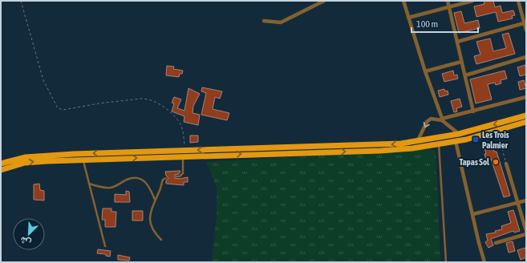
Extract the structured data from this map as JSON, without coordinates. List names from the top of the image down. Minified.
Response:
{"places":{"transit":["Les Trois Palmier"],"other":["Tapas Sol"]},"scale_bar":"100 m","north":"bottom left"}
